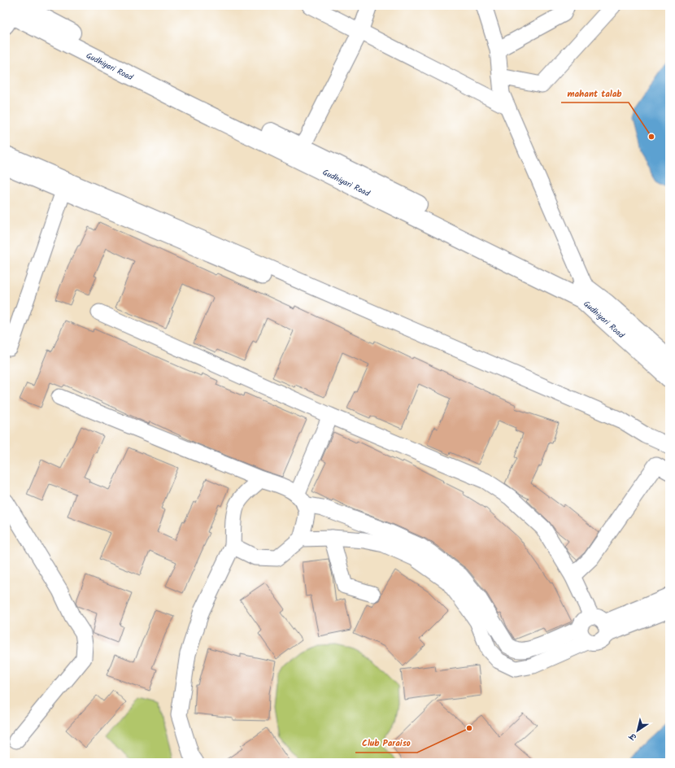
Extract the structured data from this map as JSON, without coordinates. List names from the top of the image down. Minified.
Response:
{"streets":{"street":["Gudhiyari Road"]},"places":["mahant talab","Club Paraiso"],"north":"bottom left"}
